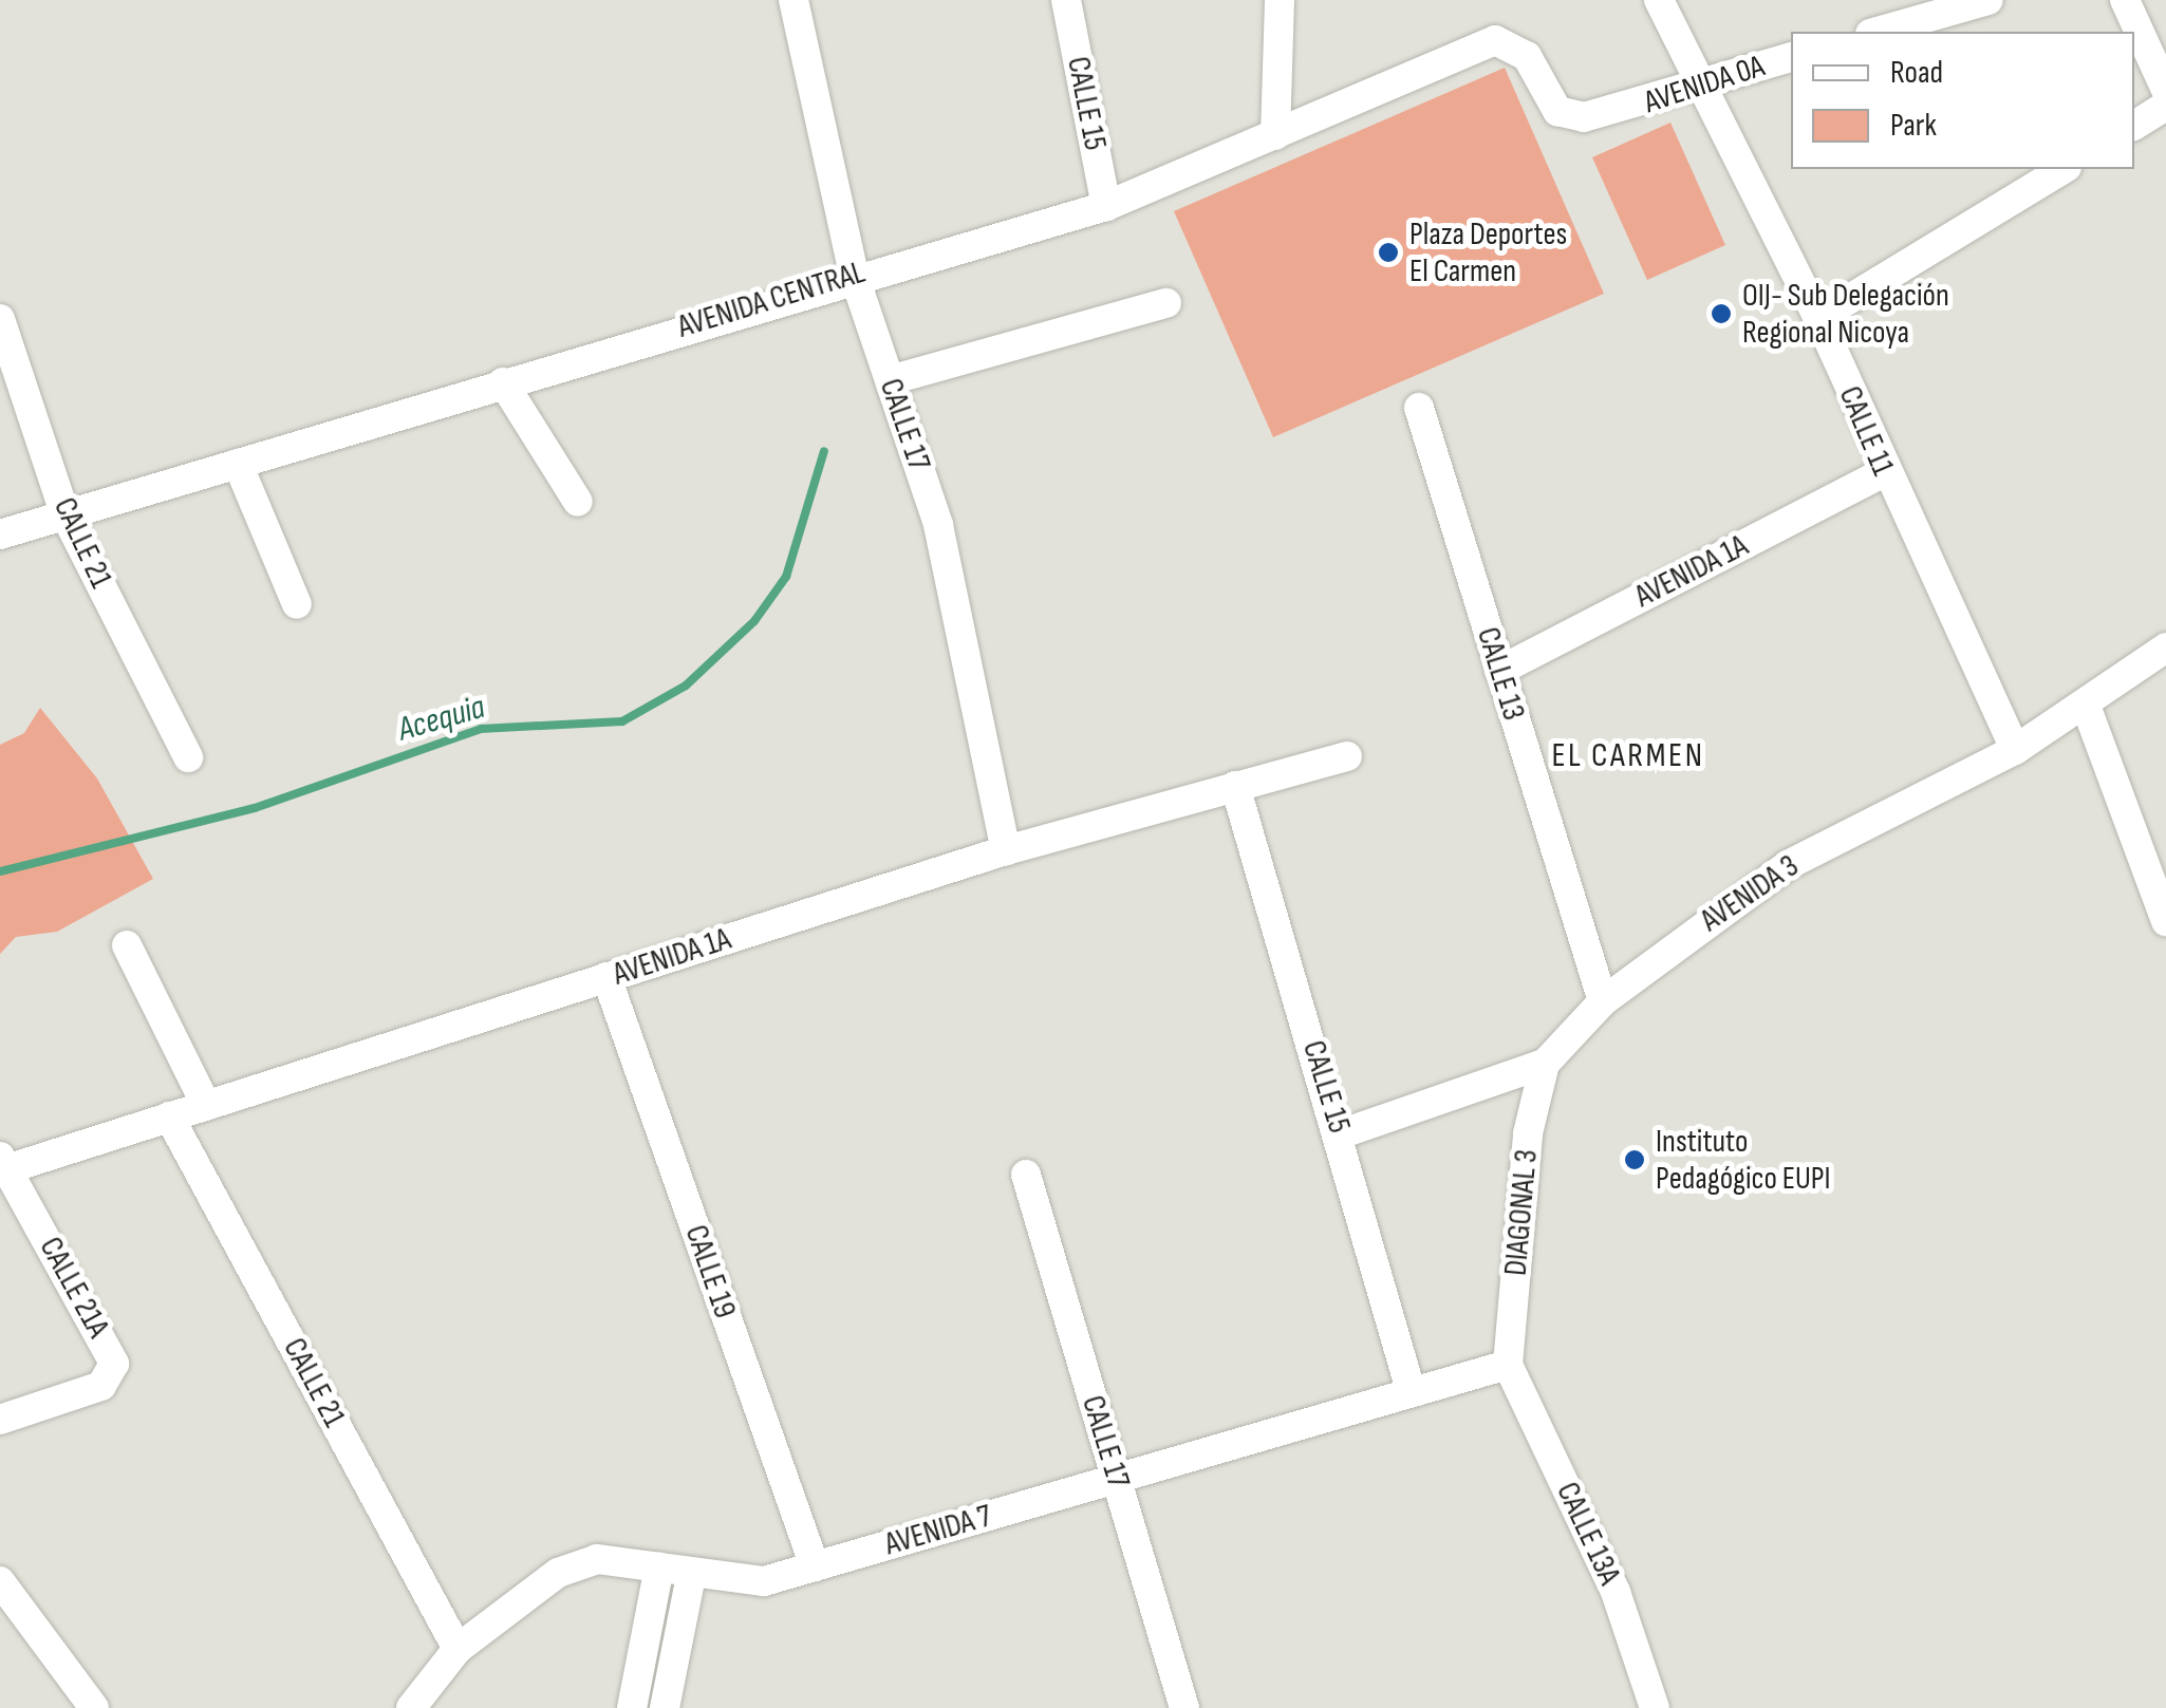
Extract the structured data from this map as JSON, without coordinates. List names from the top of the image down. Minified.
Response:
{"streets":{"street":["AVENIDA 0A","CALLE 15","AVENIDA CENTRAL","CALLE 17","CALLE 11","CALLE 21","AVENIDA 1A","CALLE 13","AVENIDA 3","DIAGONAL 3","CALLE 19","CALLE 21A","AVENIDA 7","CALLE 13A"]},"crossings":[["AVENIDA 0A","AVENIDA CENTRAL"],["AVENIDA 0A","CALLE 11"],["CALLE 15","AVENIDA CENTRAL"],["CALLE 15","AVENIDA 1A"],["CALLE 15","AVENIDA 3"],["CALLE 15","AVENIDA 7"],["AVENIDA CENTRAL","CALLE 17"],["AVENIDA CENTRAL","CALLE 21"],["CALLE 17","AVENIDA 1A"],["CALLE 17","AVENIDA 7"],["CALLE 11","AVENIDA 1A"],["CALLE 11","AVENIDA 3"],["CALLE 21","AVENIDA 1A"],["CALLE 21","AVENIDA 7"],["AVENIDA 1A","CALLE 13"],["AVENIDA 1A","CALLE 19"],["AVENIDA 1A","CALLE 21A"],["CALLE 13","AVENIDA 3"],["AVENIDA 3","DIAGONAL 3"],["DIAGONAL 3","AVENIDA 7"],["DIAGONAL 3","CALLE 13A"],["CALLE 19","AVENIDA 7"],["AVENIDA 7","CALLE 13A"]],"districts":["EL CARMEN"],"water":["Acequia"],"places":["Plaza Deportes El Carmen","OIJ- Sub Delegación Regional Nicoya","Instituto Pedagógico EUPI"],"legend":["Road","Park"]}
